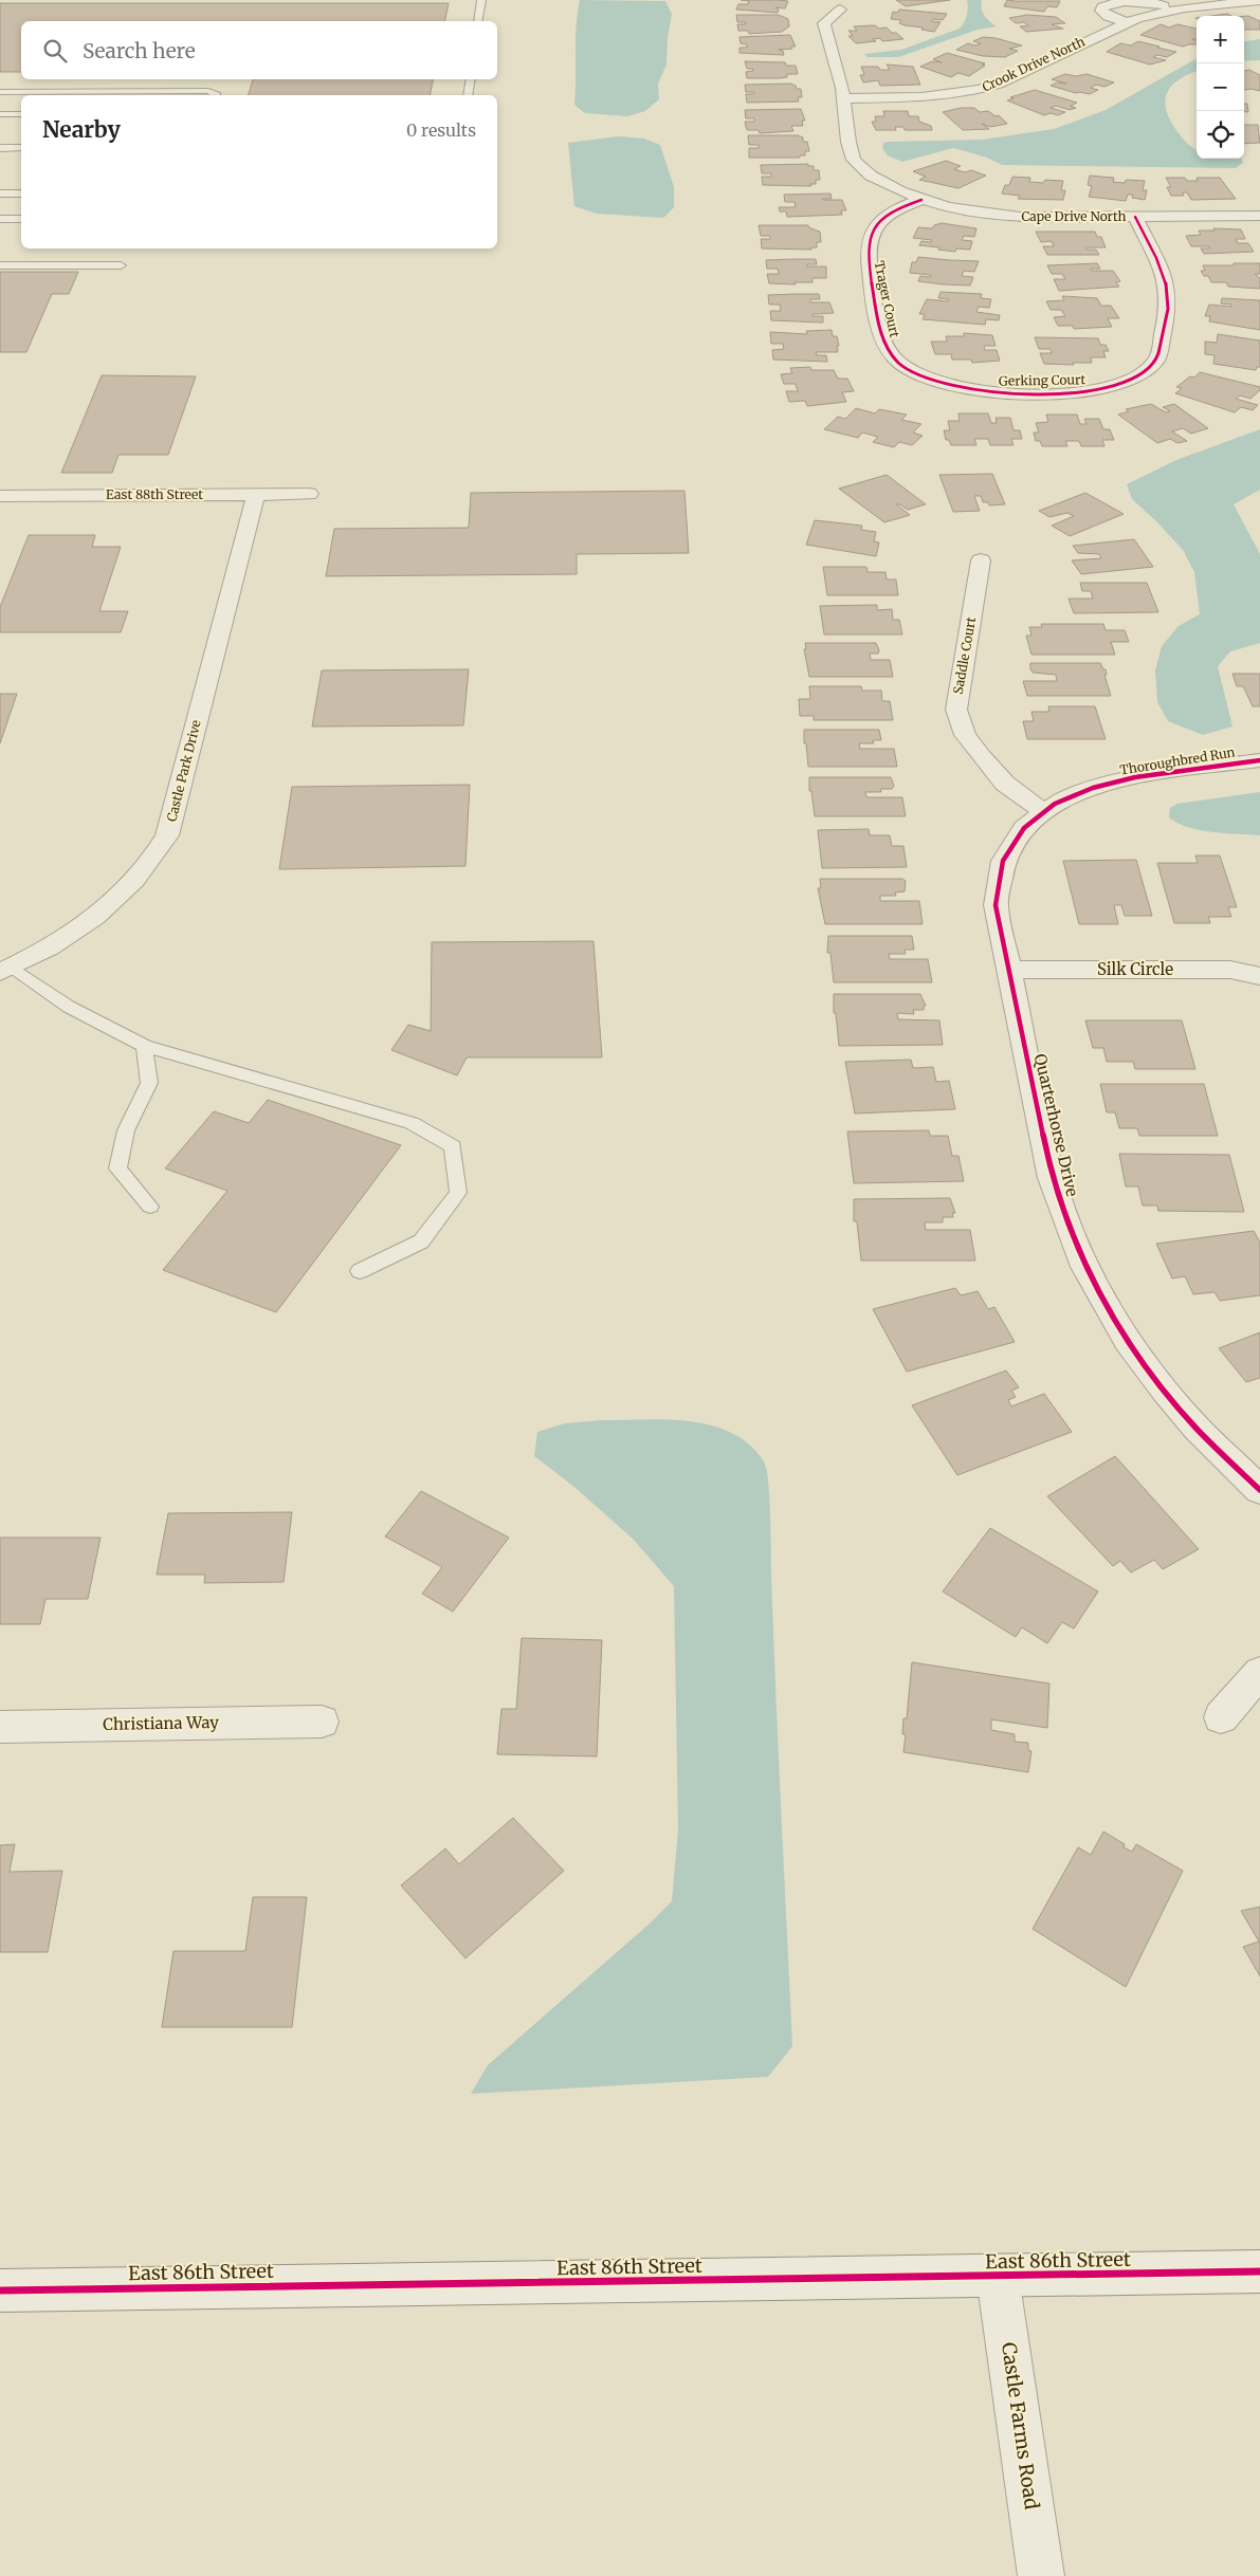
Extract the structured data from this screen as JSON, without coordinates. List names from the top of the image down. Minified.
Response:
{"streets":{"street":["Crook Drive North","Cape Drive North","Trager Court","Gerking Court","East 88th Street","Saddle Court","Thoroughbred Run","Castle Park Drive","Silk Circle","Quarterhorse Drive","Christiana Way","East 86th Street","Castle Farms Road"]},"crossings":[["Crook Drive North","Cape Drive North"],["Cape Drive North","Trager Court"],["Cape Drive North","Gerking Court"],["Trager Court","Gerking Court"],["East 88th Street","Castle Park Drive"],["Saddle Court","Thoroughbred Run"],["Thoroughbred Run","Quarterhorse Drive"],["Silk Circle","Quarterhorse Drive"],["East 86th Street","Castle Farms Road"]],"page":{"map_buttons":["+","−"],"search":"Search here","heading":["Nearby","0 results"]}}
